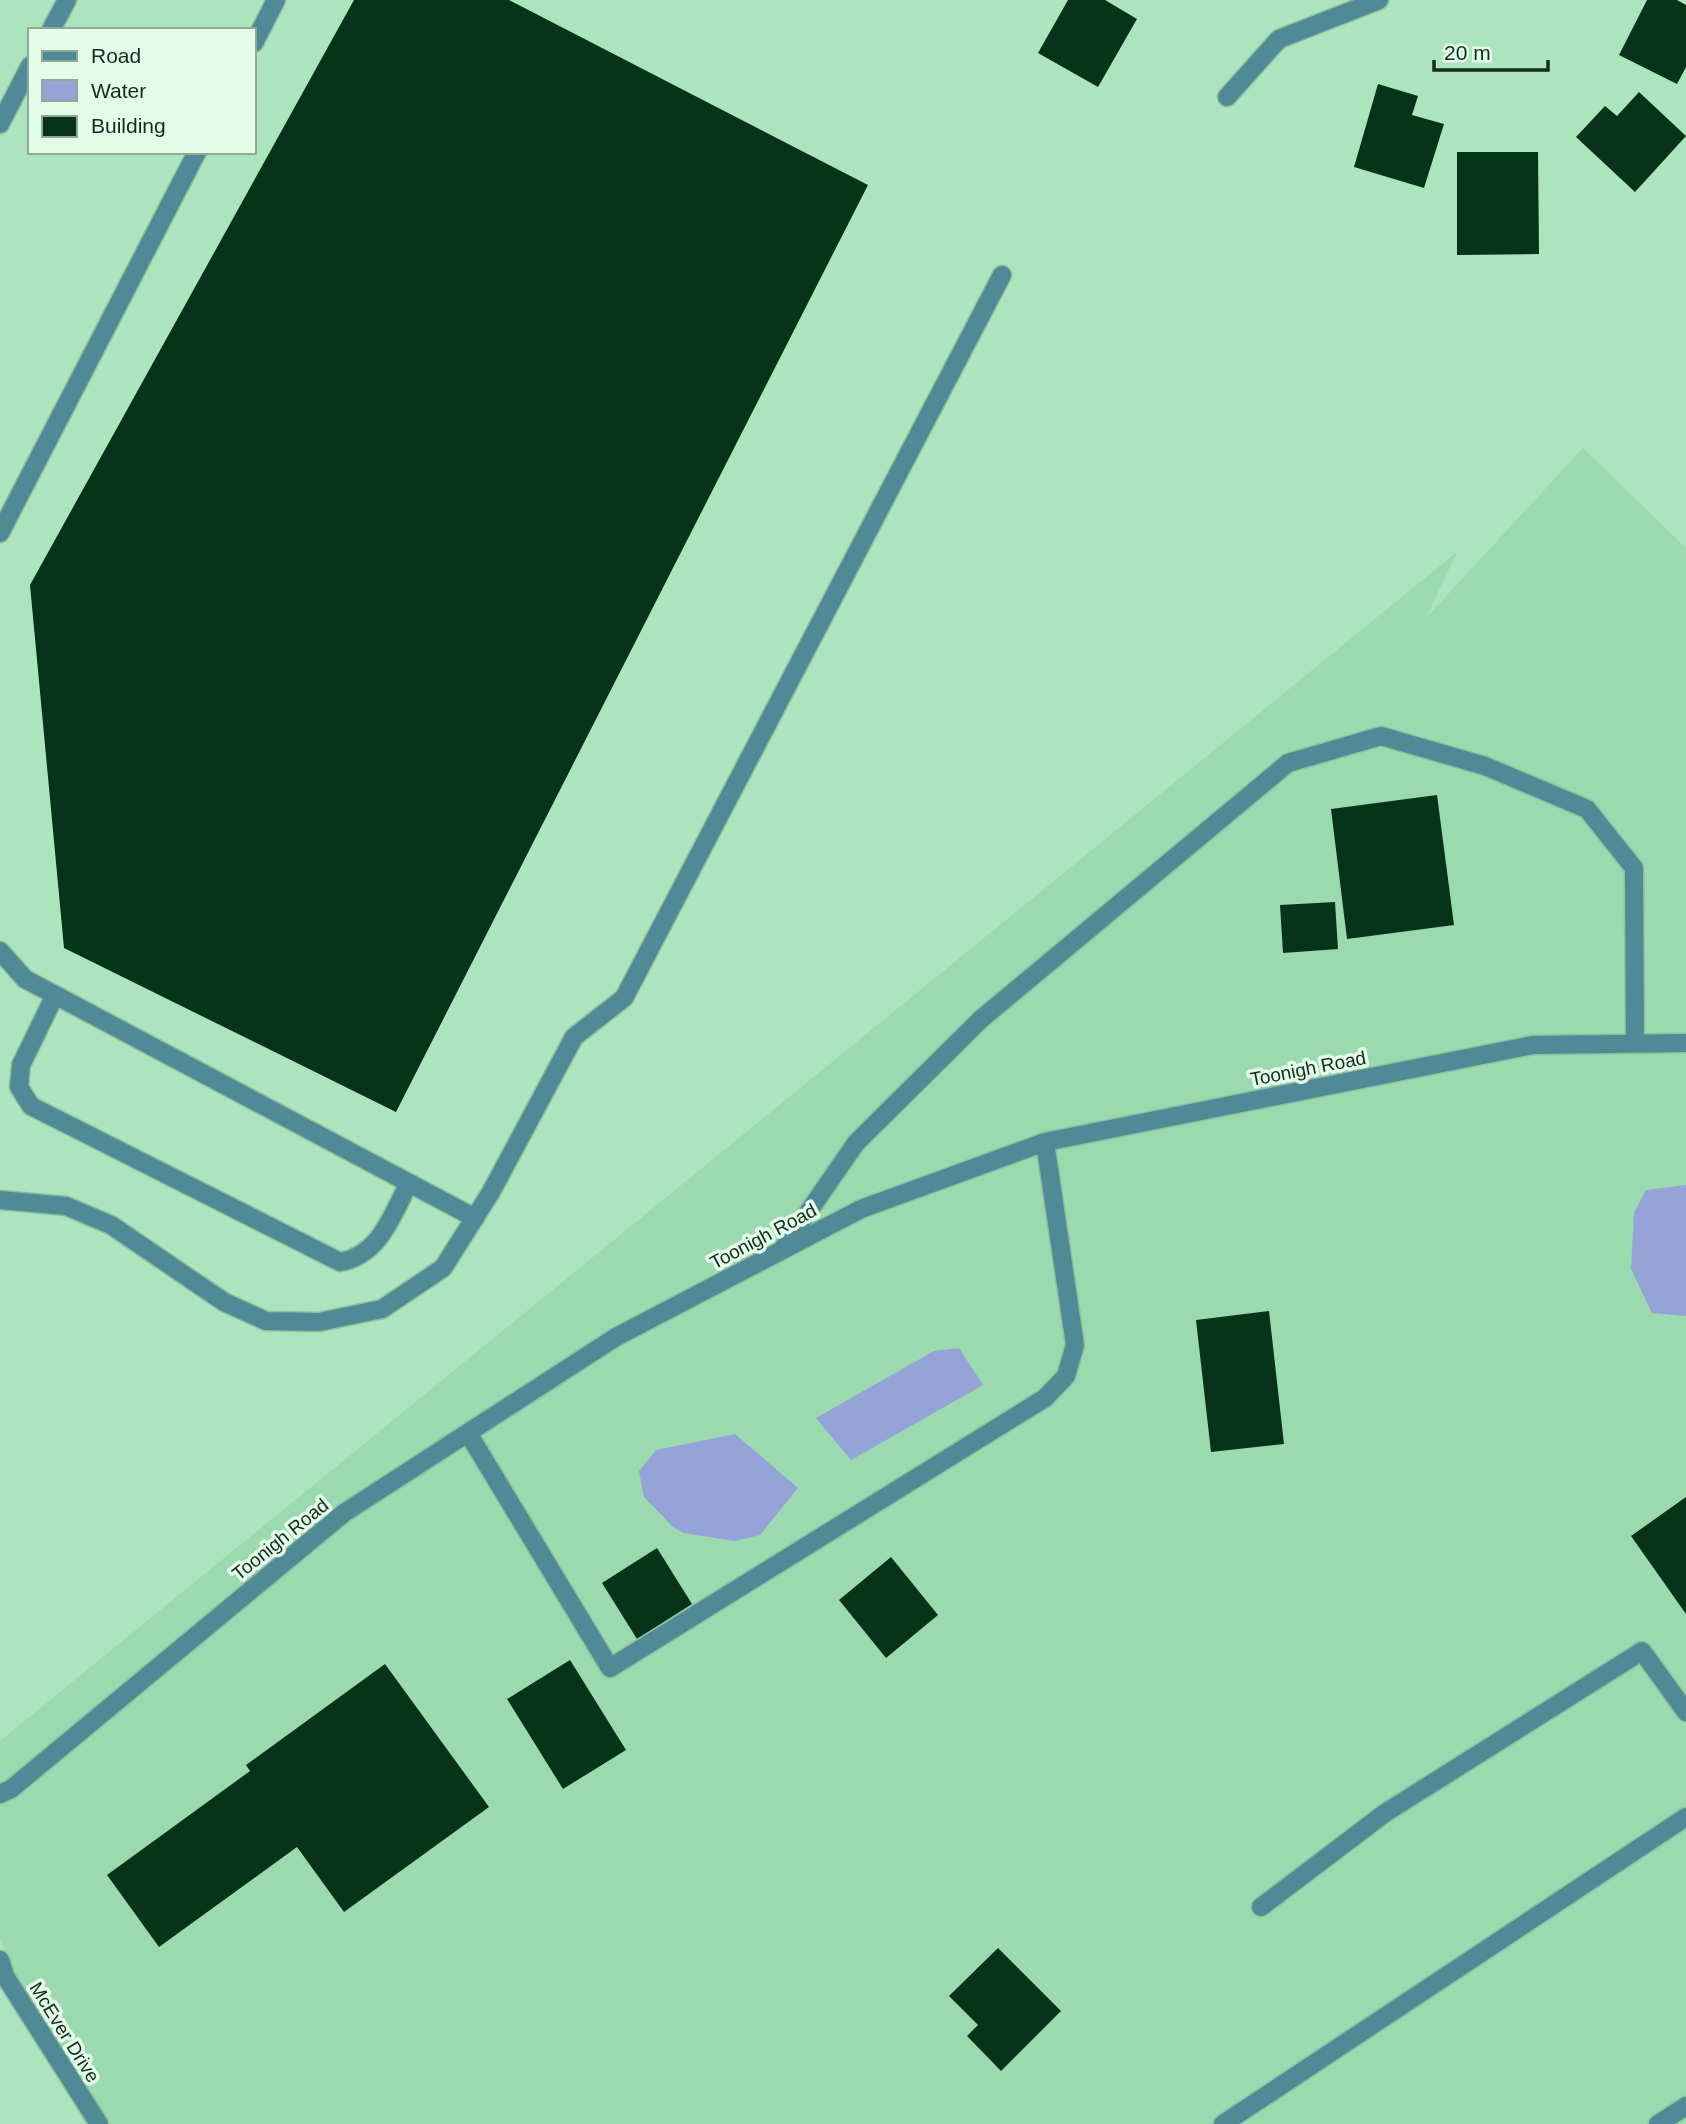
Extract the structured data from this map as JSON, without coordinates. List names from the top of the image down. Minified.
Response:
{"streets":{"street":["Toonigh Road","McEver Drive"]},"legend":["Road","Water","Building"],"scale_bar":"20 m"}
